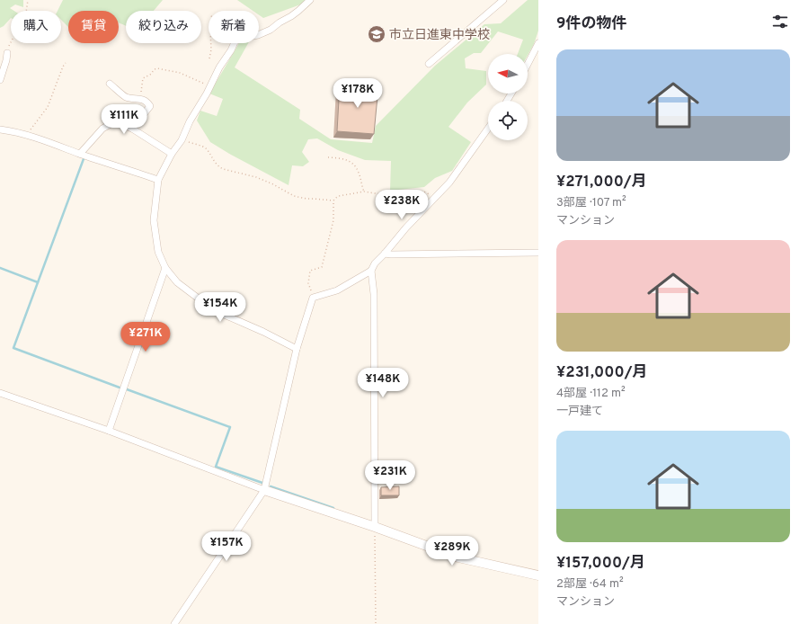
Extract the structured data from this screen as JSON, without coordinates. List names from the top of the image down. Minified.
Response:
{"places":{"school or university":["市立日進東中学校"]},"north":"left","page":{"heading":"9件の物件","chip":["購入","賃貸","絞り込み","新着"],"list":[{"name":"¥271,000/月","note":"3部屋 · 107 m² · マンション"},{"name":"¥231,000/月","note":"4部屋 · 112 m² · 一戸建て"},{"name":"¥157,000/月","note":"2部屋 · 64 m² · マンション"}],"price":["¥178K","¥111K","¥238K","¥154K","¥271K","¥148K","¥231K","¥157K","¥289K"]}}
